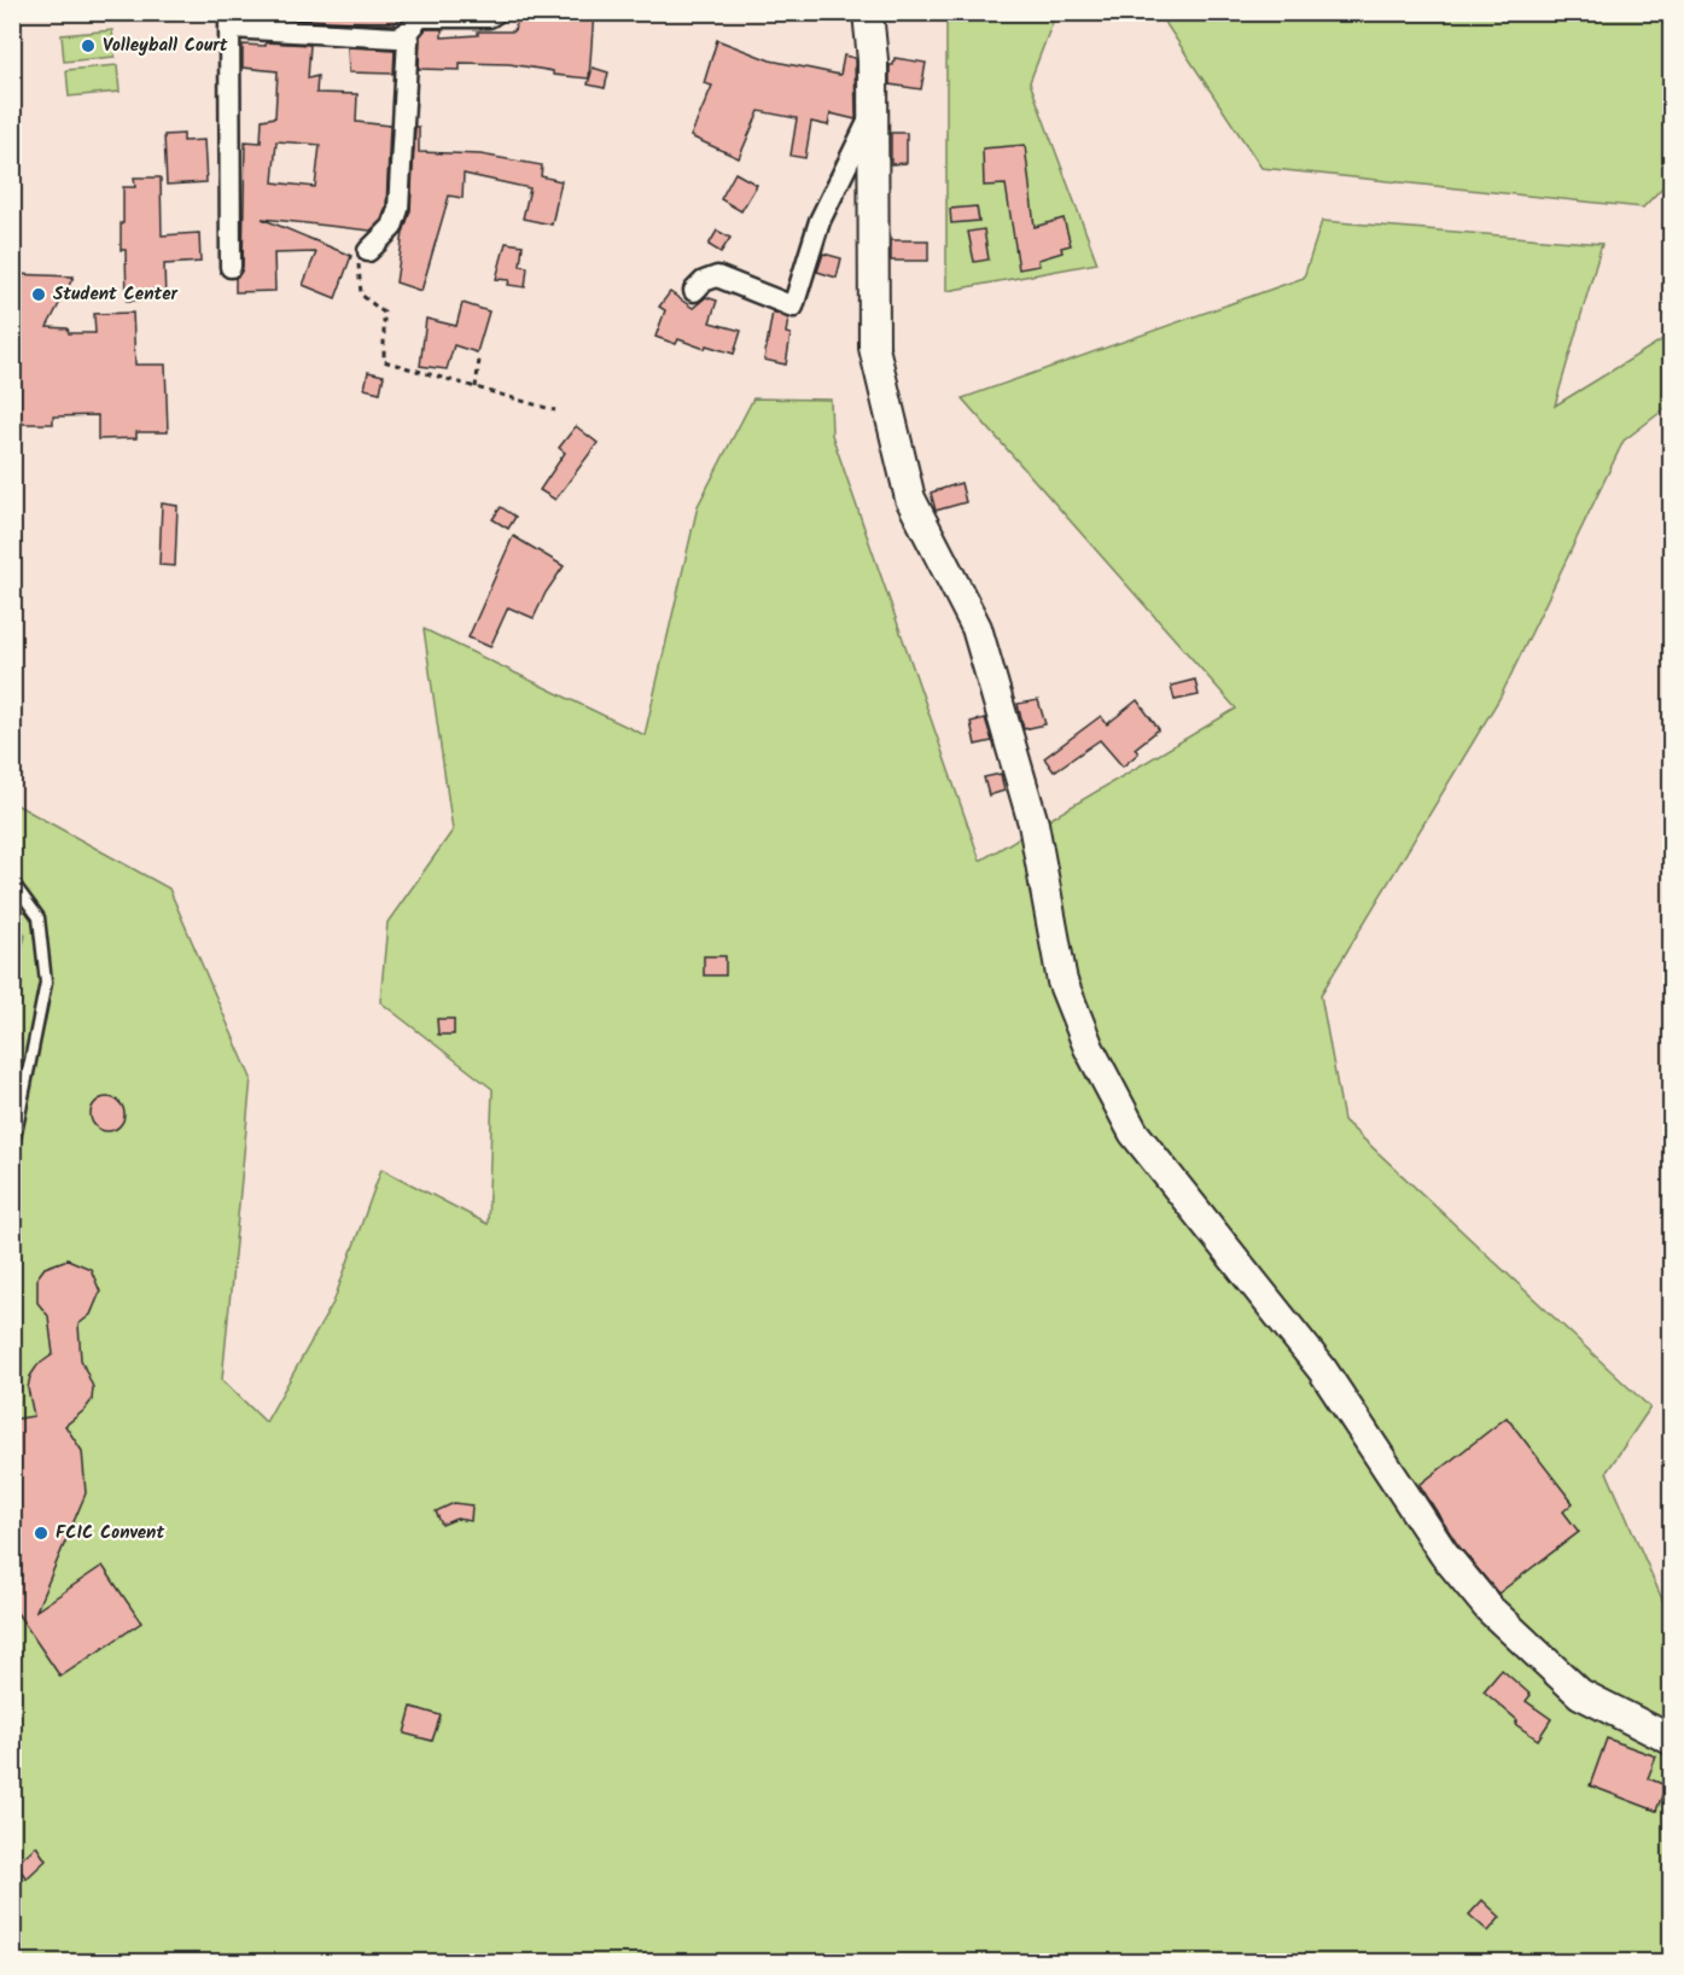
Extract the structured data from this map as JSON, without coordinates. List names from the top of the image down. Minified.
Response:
{"places":["Volleyball Court","Student Center","FCIC Convent"]}
